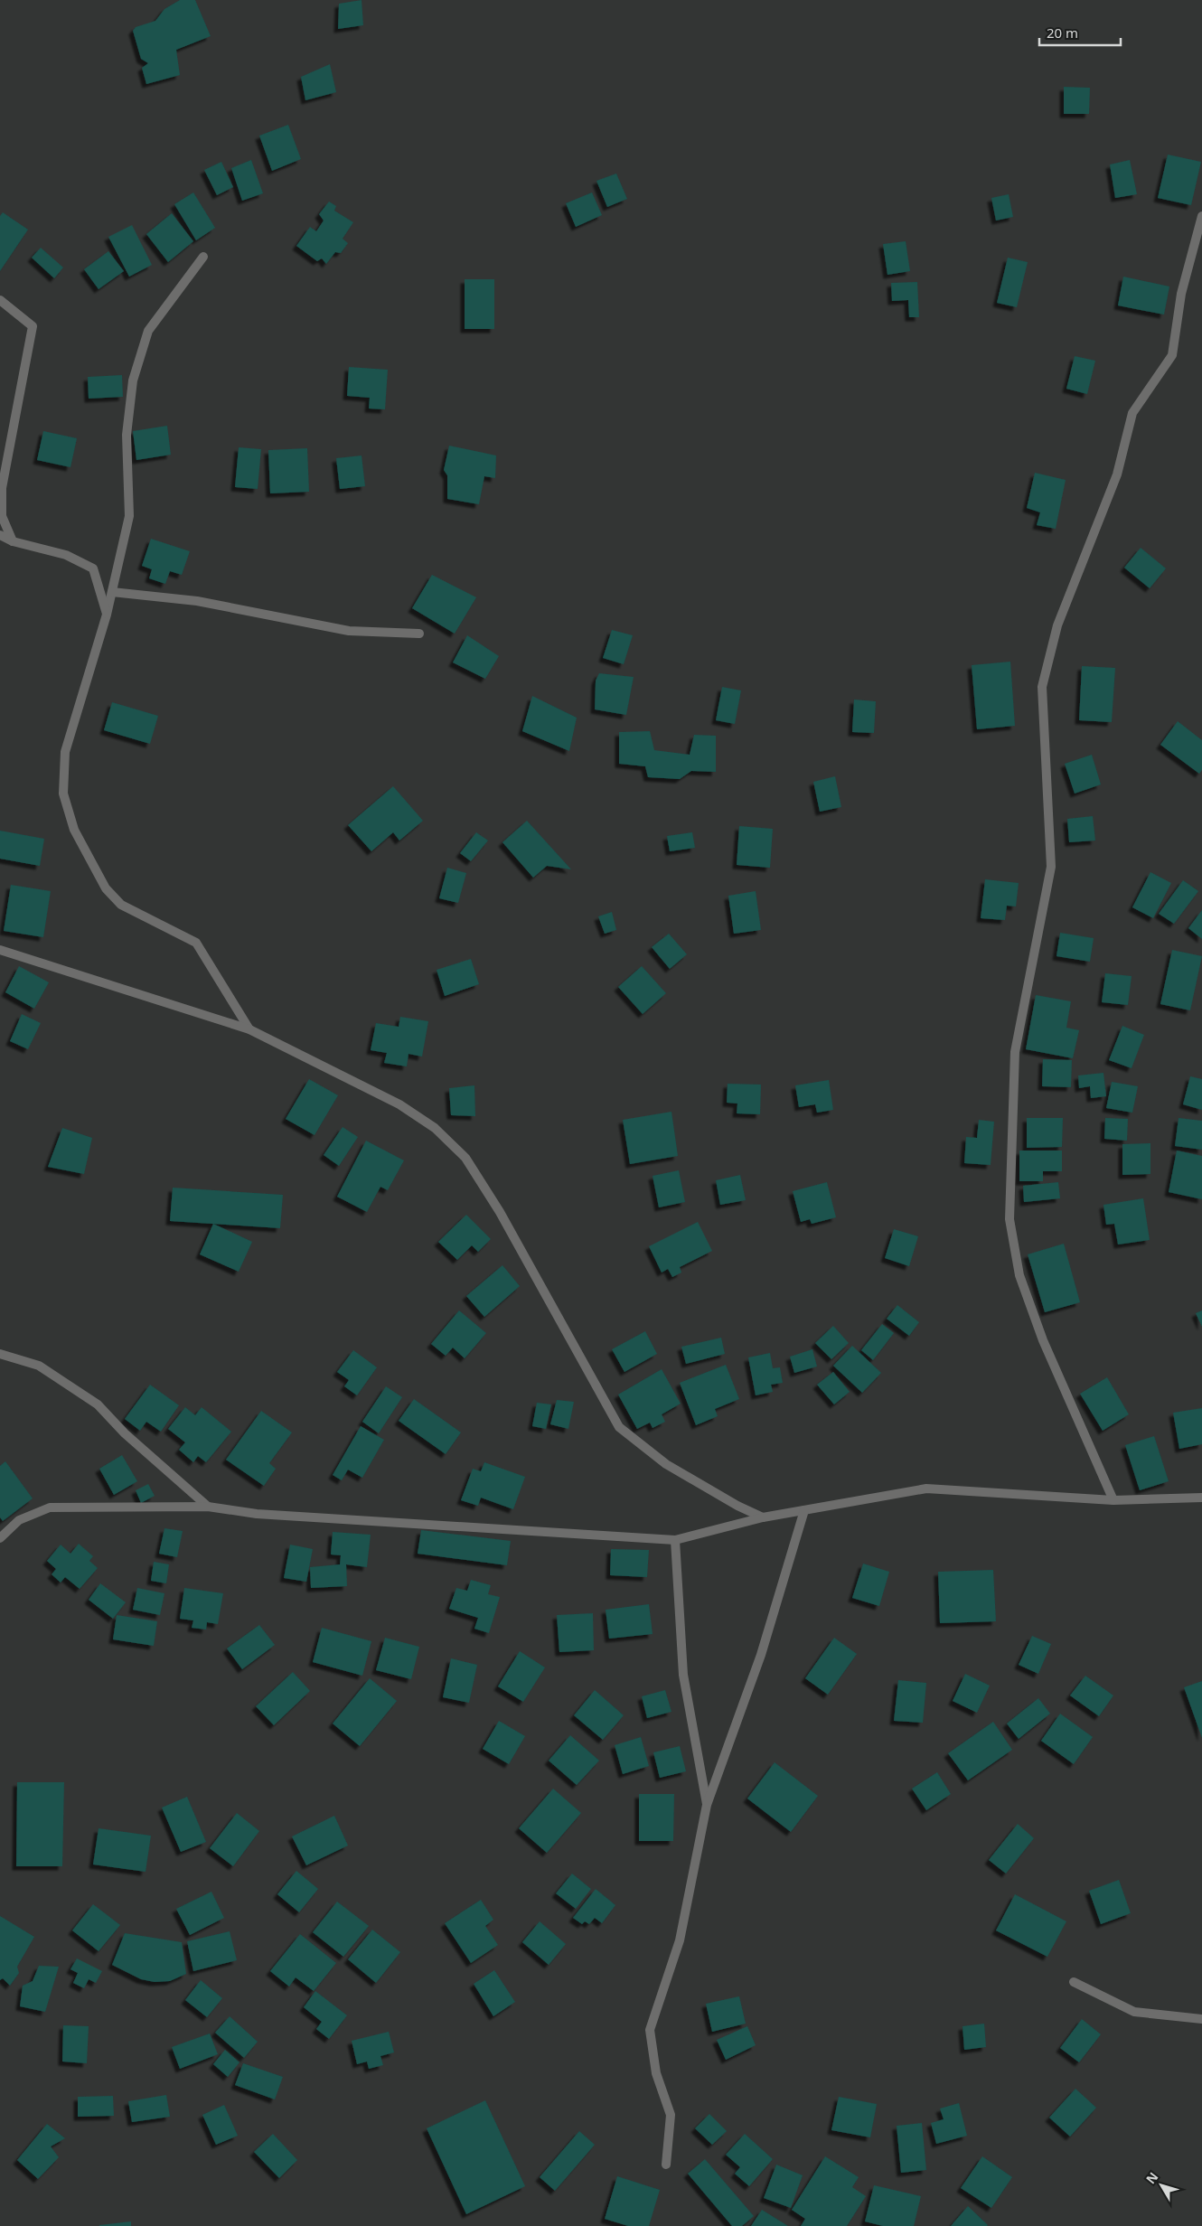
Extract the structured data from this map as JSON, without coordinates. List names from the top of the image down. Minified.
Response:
{"scale_bar":"20 m","north":"top left"}
